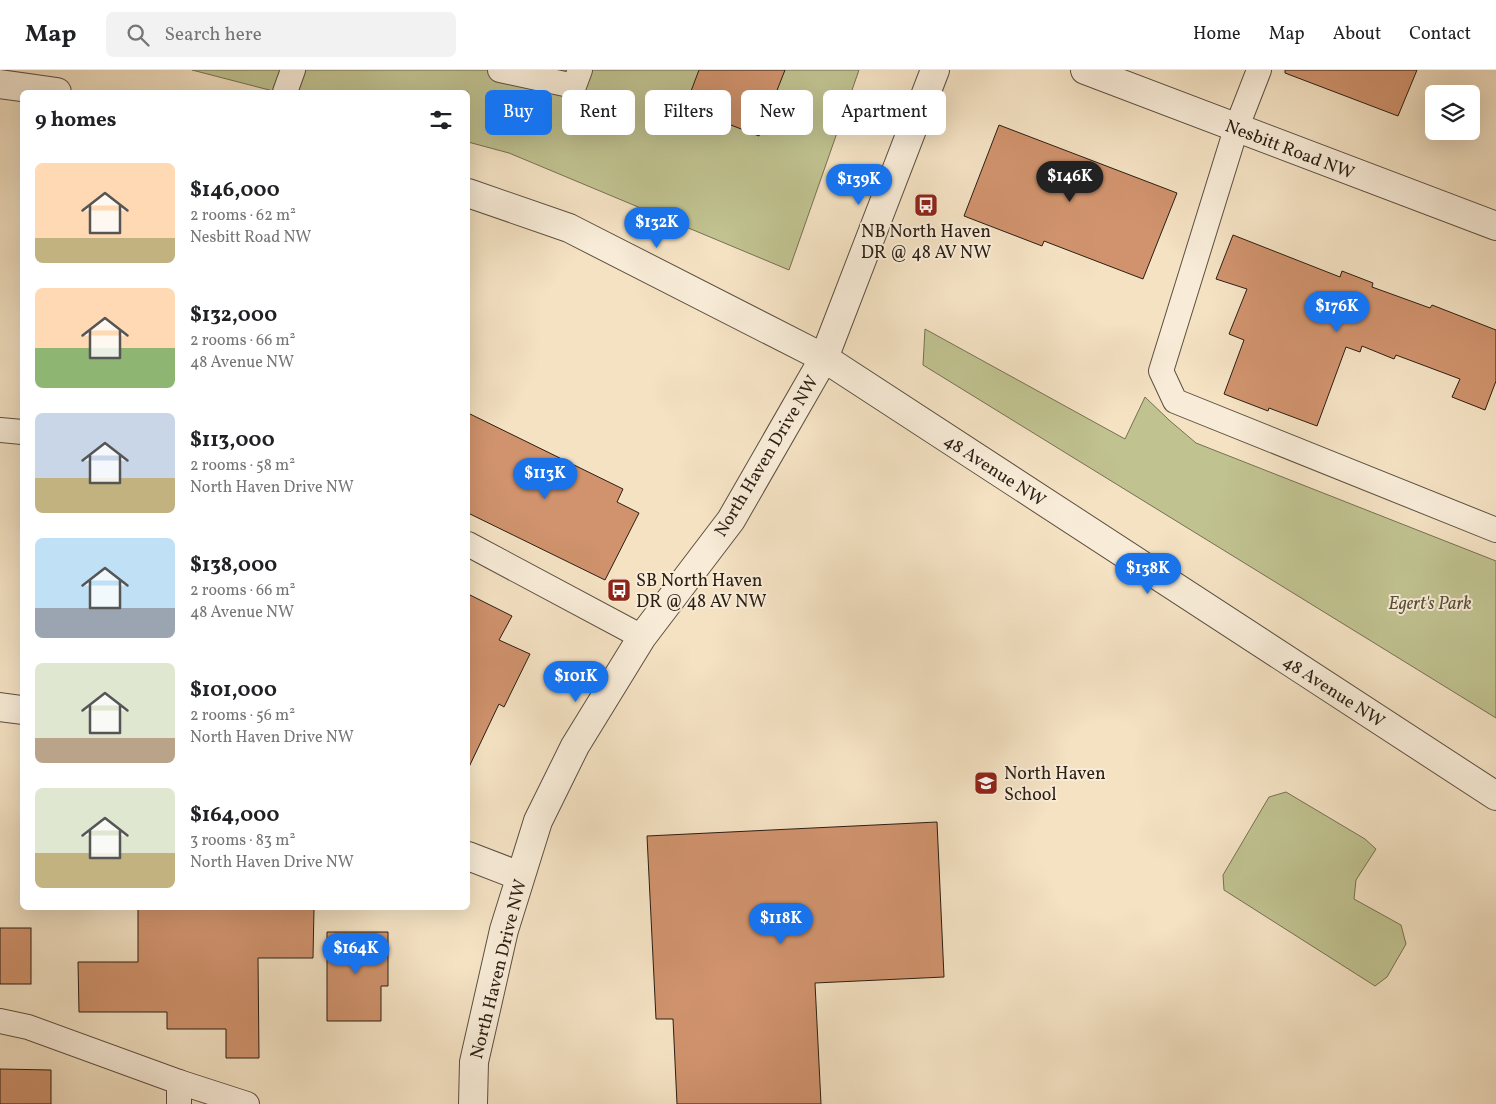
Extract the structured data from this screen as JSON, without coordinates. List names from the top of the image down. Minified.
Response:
{"streets":{"street":["Nesbitt Road NW","North Haven Drive NW","48 Avenue NW"]},"crossings":[["North Haven Drive NW","48 Avenue NW"]],"parks":["Egert's Park"],"places":{"bus stop":["NB North Haven DR @ 48 AV NW","SB North Haven DR @ 48 AV NW"],"school or university":["North Haven School"]},"page":{"header":"Map","search":"Search here","nav":["Home","Map","About","Contact"],"chip":["Buy","Rent","Filters","New","Apartment"],"heading":"9 homes","list":[{"name":"$146,000","note":"2 rooms · 62 m² · Nesbitt Road NW"},{"name":"$132,000","note":"2 rooms · 66 m² · 48 Avenue NW"},{"name":"$113,000","note":"2 rooms · 58 m² · North Haven Drive NW"},{"name":"$138,000","note":"2 rooms · 66 m² · 48 Avenue NW"},{"name":"$101,000","note":"2 rooms · 56 m² · North Haven Drive NW"},{"name":"$164,000","note":"3 rooms · 83 m² · North Haven Drive NW"}],"price":["$146K","$139K","$132K","$176K","$113K","$138K","$101K","$118K","$164K"]}}
